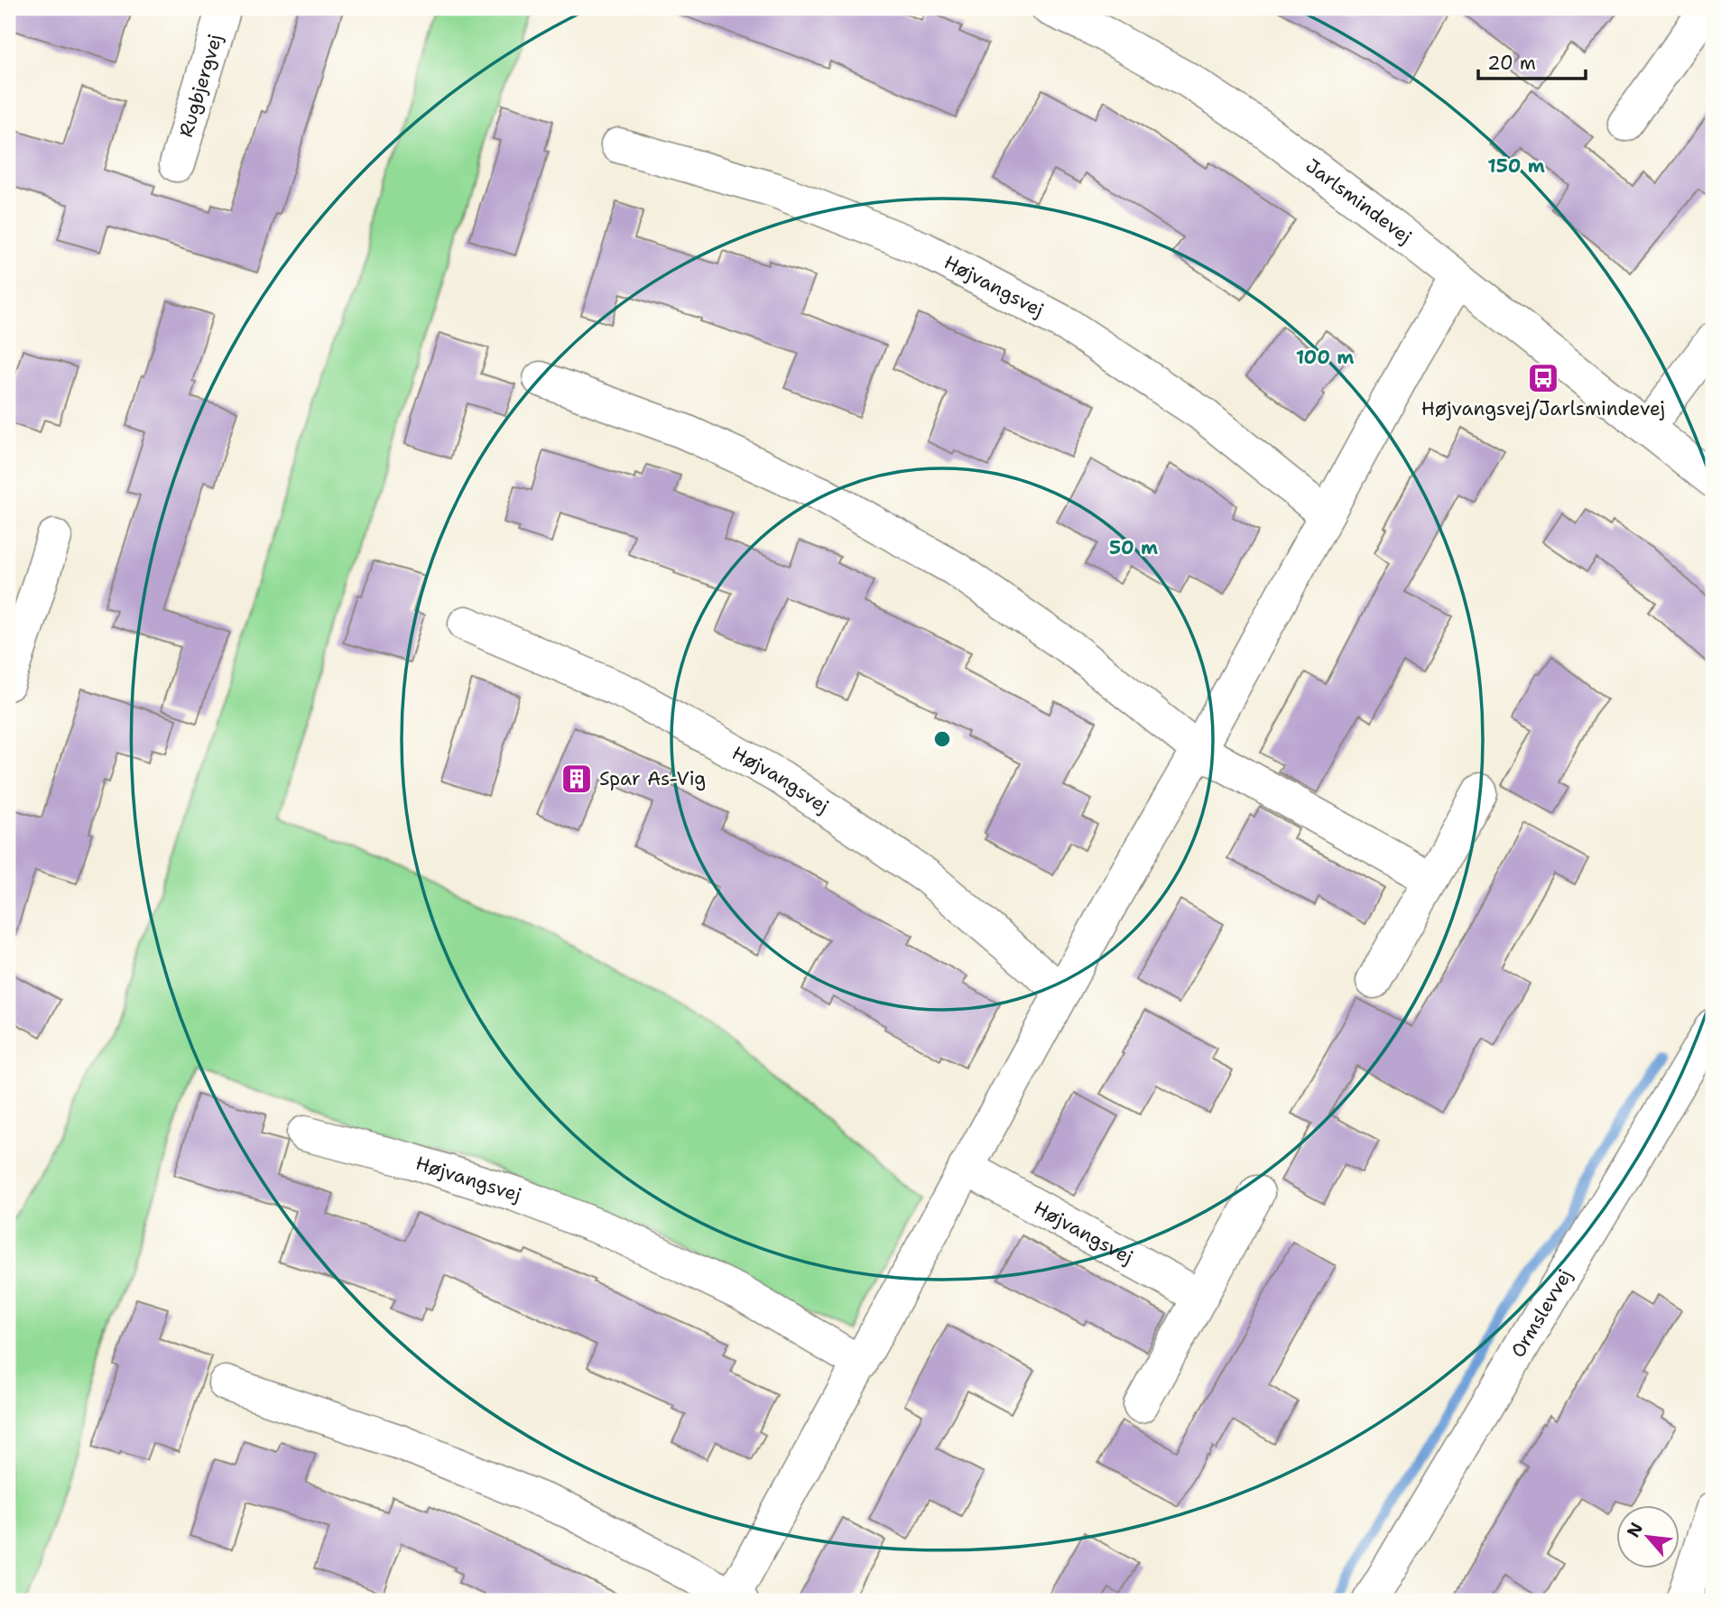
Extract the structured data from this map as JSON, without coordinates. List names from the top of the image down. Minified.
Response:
{"streets":{"street":["Rugbjergvej","Jarlsmindevej","Højvangsvej","Ormslevvej"]},"places":{"bus stop":["Højvangsvej/Jarlsmindevej"],"building":["Spar As-Vig"]},"scale_bar":"20 m","north":"top left","rings":["150 m","100 m","50 m"]}
